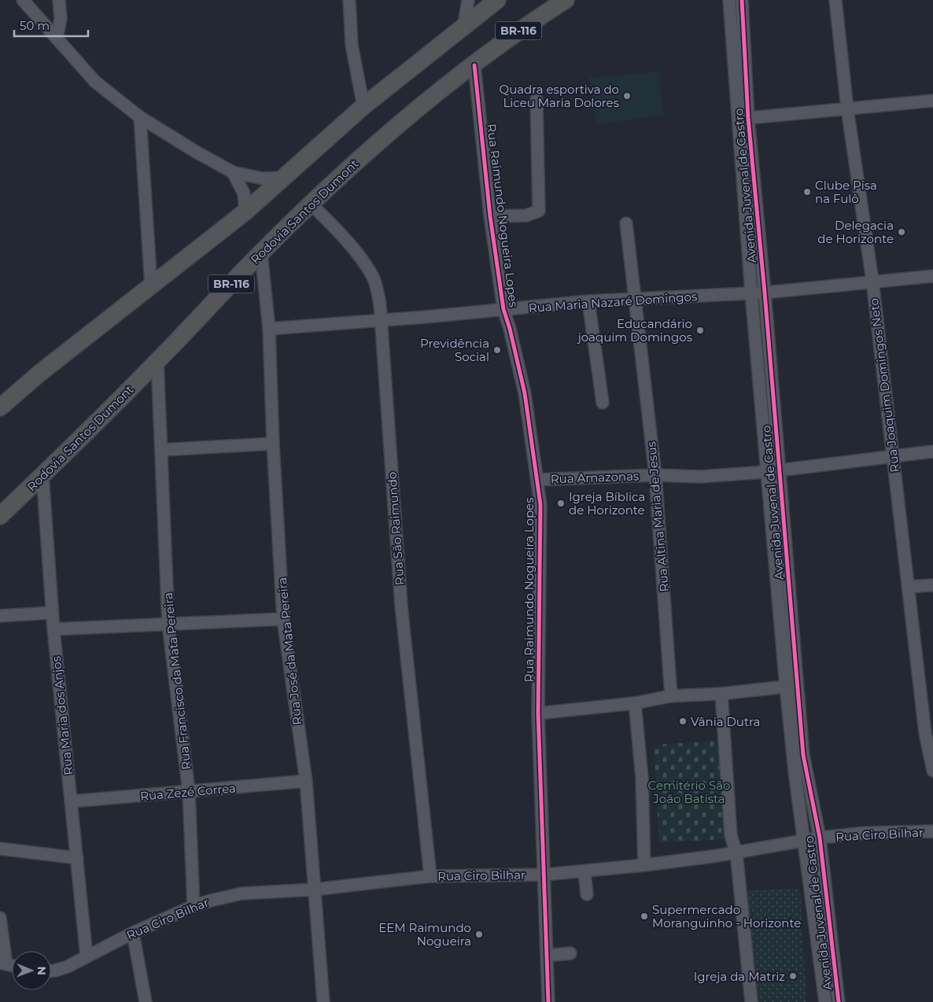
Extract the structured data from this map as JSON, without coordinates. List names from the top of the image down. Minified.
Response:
{"streets":{"highway":["BR-116","Rodovia Santos Dumont"],"street":["Avenida Juvenal de Castro","Rua Raimundo Nogueira Lopes","Rua Maria Nazaré Domingos","Rua Joaquim Domingos Neto","Rua Amazonas","Rua Altina Maria de Jesus","Rua São Raimundo","Rua José da Mata Pereira","Rua Francisco da Mata Pereira","Rua Maria dos Anjos","Rua Zezé Correa","Rua Ciro Bilhar"]},"crossings":[["Avenida Juvenal de Castro","Rua Maria Nazaré Domingos"],["Avenida Juvenal de Castro","Rua Amazonas"],["Avenida Juvenal de Castro","Rua Ciro Bilhar"],["Rodovia Santos Dumont","Rua Raimundo Nogueira Lopes"],["Rodovia Santos Dumont","Rua São Raimundo"],["Rodovia Santos Dumont","Rua José da Mata Pereira"],["Rodovia Santos Dumont","Rua Francisco da Mata Pereira"],["Rodovia Santos Dumont","Rua Maria dos Anjos"],["Rua Raimundo Nogueira Lopes","Rua Maria Nazaré Domingos"],["Rua Raimundo Nogueira Lopes","Rua Amazonas"],["Rua Raimundo Nogueira Lopes","Rua Ciro Bilhar"],["Rua Maria Nazaré Domingos","Rua Joaquim Domingos Neto"],["Rua Maria Nazaré Domingos","Rua Altina Maria de Jesus"],["Rua Maria Nazaré Domingos","Rua São Raimundo"],["Rua Maria Nazaré Domingos","Rua José da Mata Pereira"],["Rua Joaquim Domingos Neto","Rua Amazonas"],["Rua Amazonas","Rua Altina Maria de Jesus"],["Rua São Raimundo","Rua Ciro Bilhar"],["Rua José da Mata Pereira","Rua Zezé Correa"],["Rua José da Mata Pereira","Rua Ciro Bilhar"],["Rua Francisco da Mata Pereira","Rua Zezé Correa"],["Rua Francisco da Mata Pereira","Rua Ciro Bilhar"],["Rua Maria dos Anjos","Rua Zezé Correa"],["Rua Maria dos Anjos","Rua Ciro Bilhar"]],"parks":["Cemitério São João Batista"],"places":["Quadra esportiva do Liceu Maria Dolores","Clube Pisa na Fulô","Delegacia de Horizonte","Educandário joaquim Domingos","Previdência Social","Igreja Bíblica de Horizonte","Vânia Dutra","Supermercado Moranguinho - Horizonte","EEM Raimundo Nogueira","Igreja da Matriz"],"scale_bar":"50 m","north":"right"}
